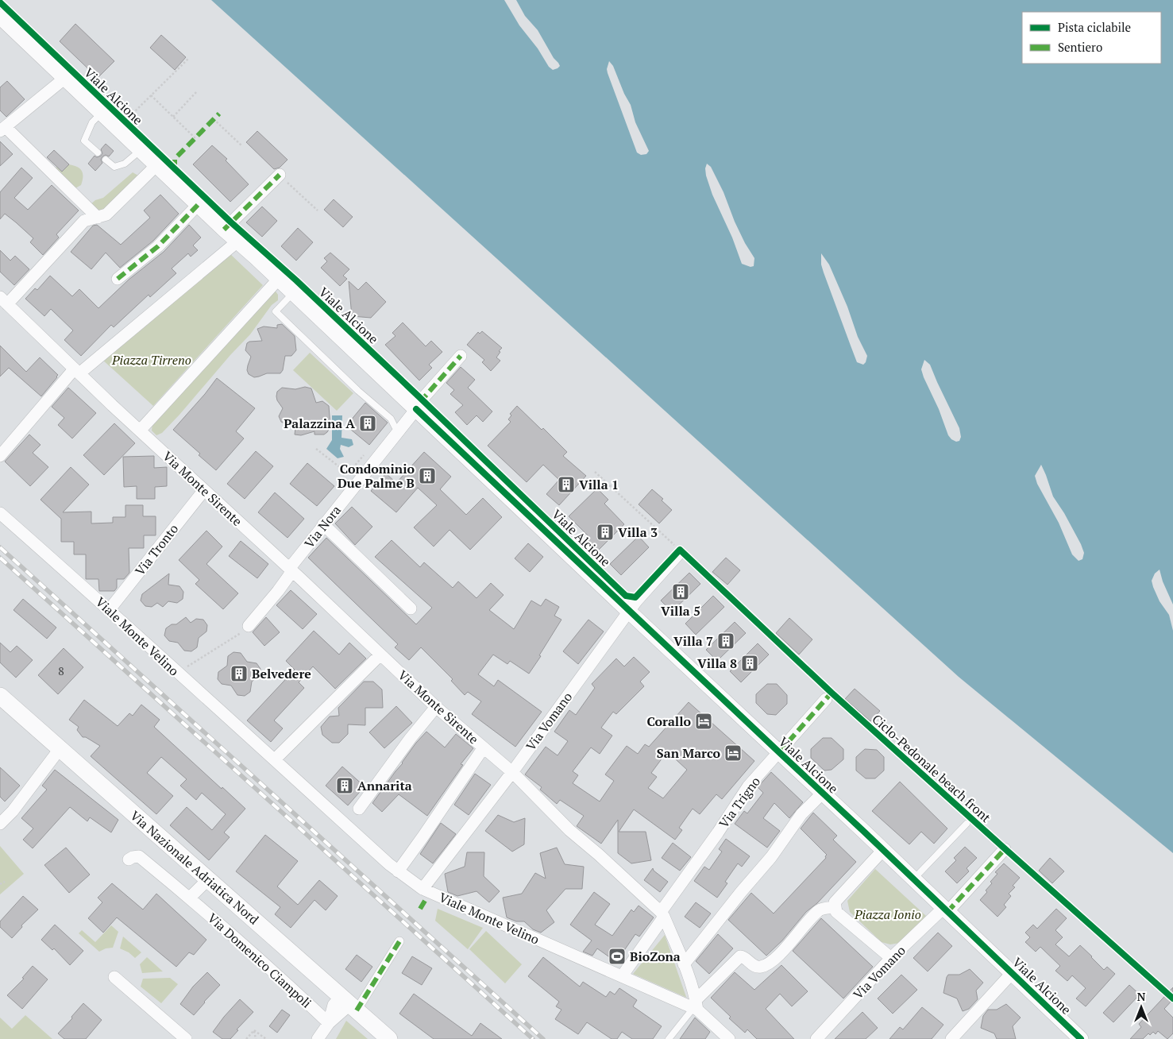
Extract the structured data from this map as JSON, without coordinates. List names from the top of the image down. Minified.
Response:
{"streets":{"main road":["Via Nazionale Adriatica Nord"],"street":["Viale Alcione","Via Monte Sirente","Via Nora","Via Tronto","Viale Monte Velino","Via Vomano","Via Trigno","Via Domenico Ciampoli"],"cycle path":["Ciclo-Pedonale beach front"]},"crossings":[["Viale Alcione","Via Nora"],["Viale Alcione","Via Vomano"],["Viale Alcione","Via Trigno"],["Via Monte Sirente","Via Nora"],["Via Monte Sirente","Via Tronto"],["Via Monte Sirente","Viale Monte Velino"],["Via Monte Sirente","Via Vomano"],["Via Monte Sirente","Via Trigno"],["Via Tronto","Viale Monte Velino"],["Viale Monte Velino","Via Vomano"],["Viale Monte Velino","Via Trigno"]],"parks":["Piazza Tirreno","Piazza Ionio"],"places":{"building":["Palazzina A","Condominio Due Palme B","Villa 1","Villa 3","Villa 5","Villa 7","Villa 8","Belvedere","Annarita"],"hotel":["Corallo","San Marco"],"sports":["BioZona"]},"house_numbers":["8"],"legend":["Pista ciclabile","Sentiero"],"north":"top"}
